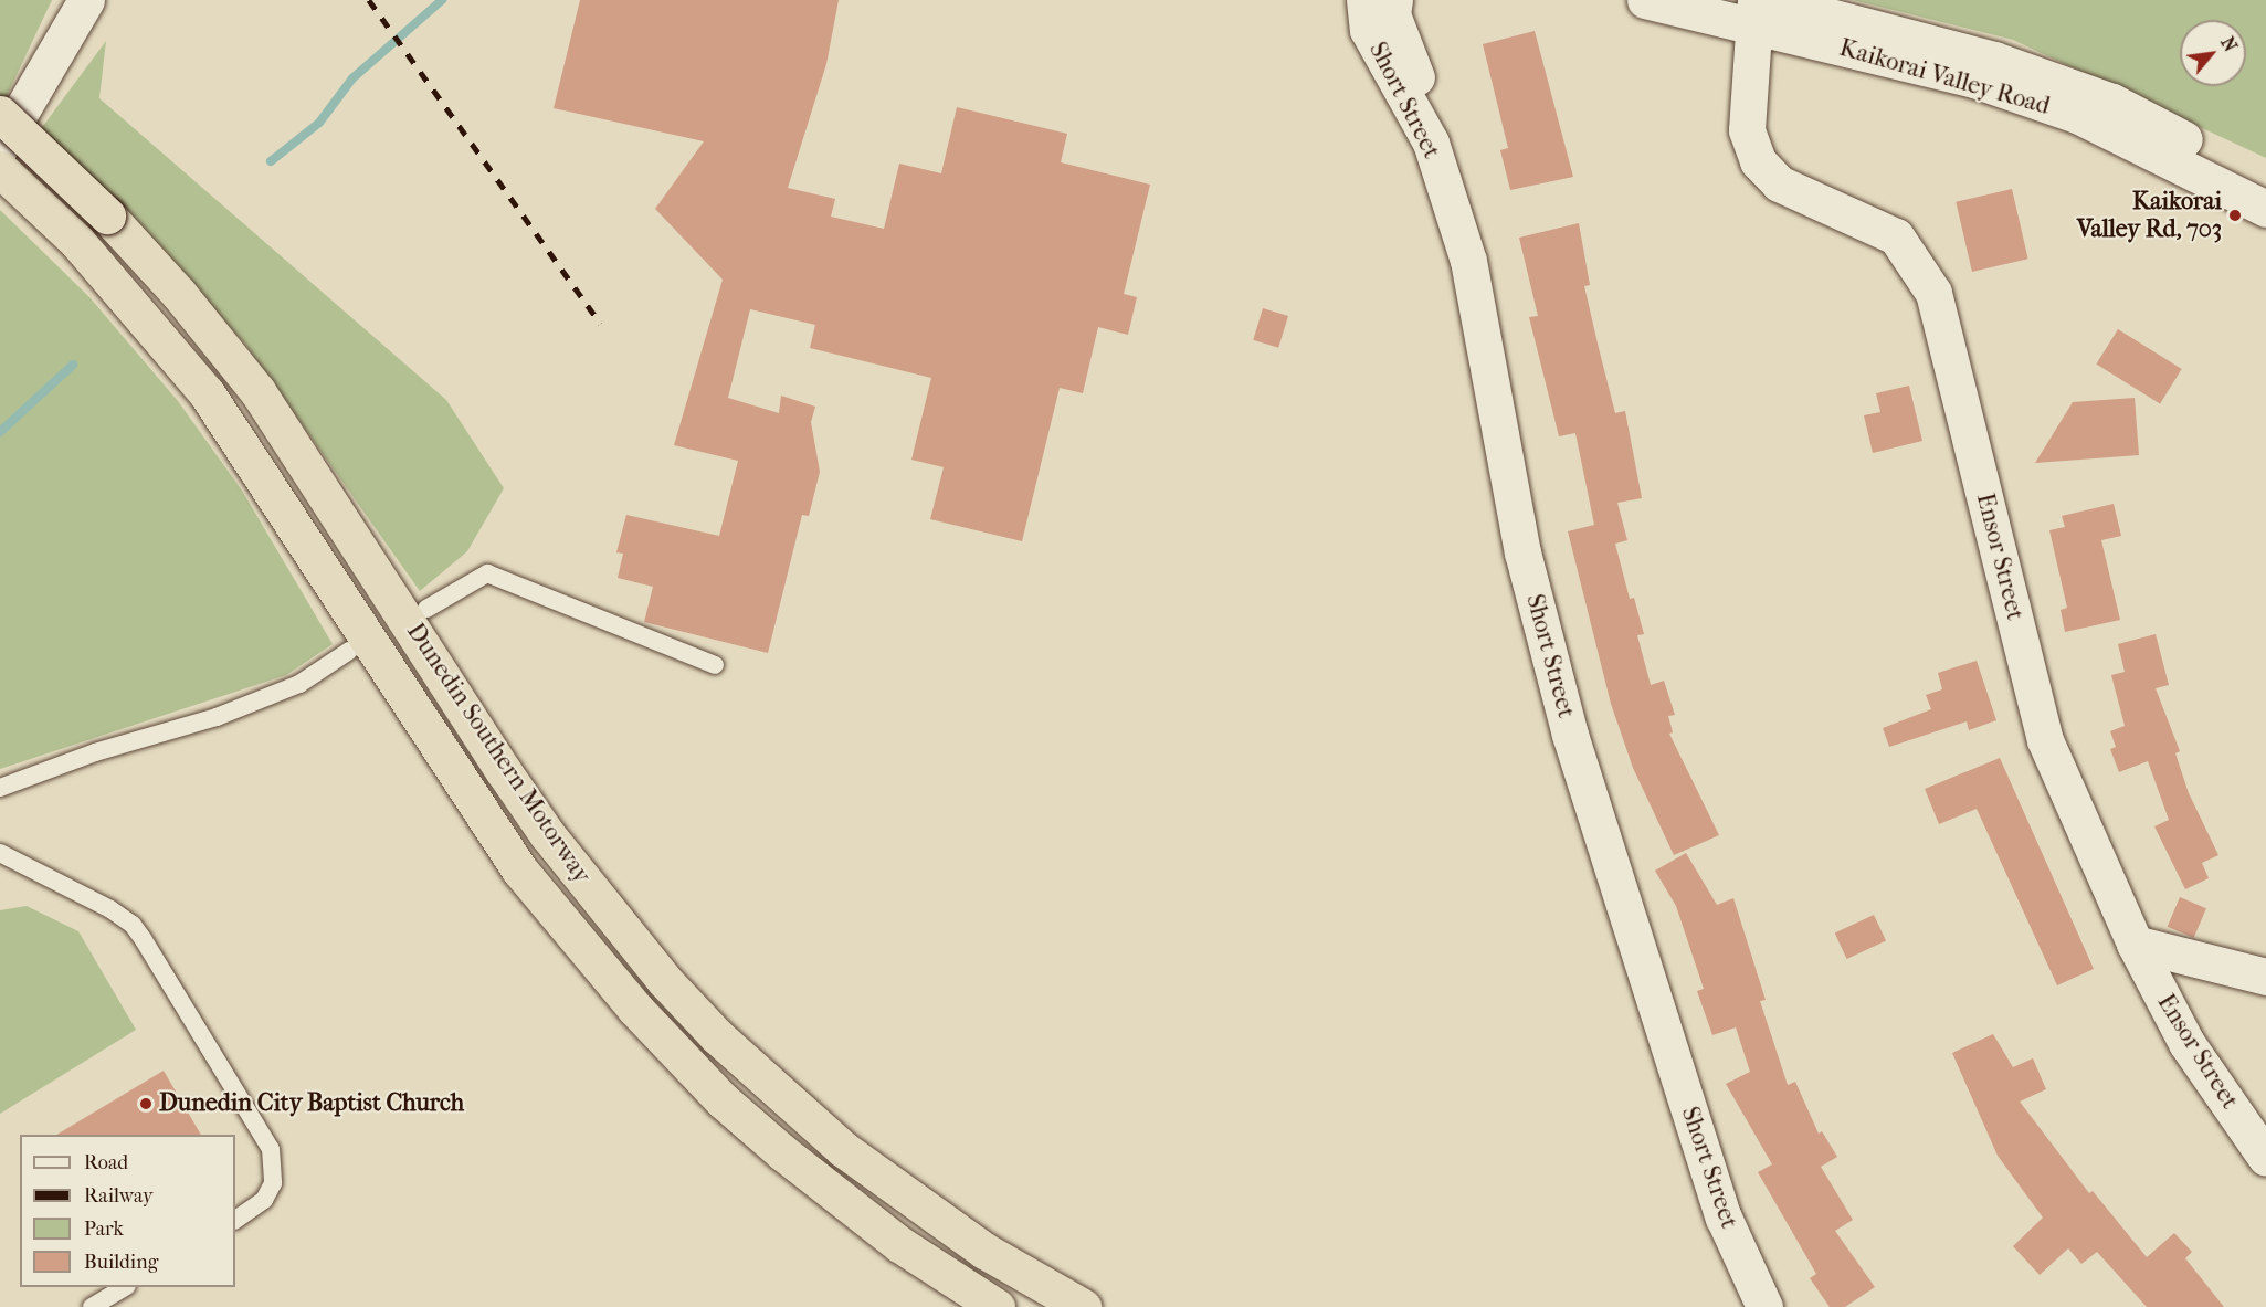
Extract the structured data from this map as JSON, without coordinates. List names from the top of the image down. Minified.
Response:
{"streets":{"highway":["Dunedin Southern Motorway"],"street":["Kaikorai Valley Road","Short Street","Ensor Street"]},"crossings":[["Kaikorai Valley Road","Ensor Street"]],"places":["Kaikorai Valley Rd, 703","Dunedin City Baptist Church"],"legend":["Road","Railway","Park","Building"],"north":"top right"}
